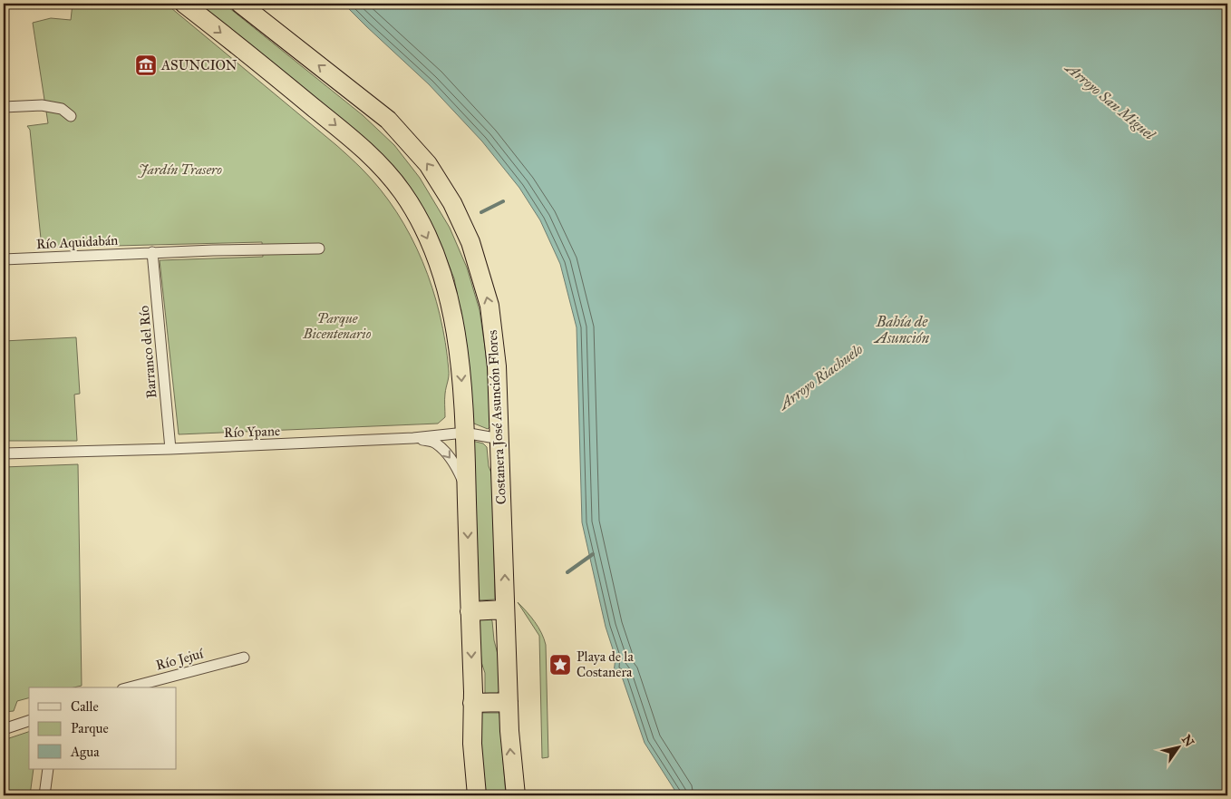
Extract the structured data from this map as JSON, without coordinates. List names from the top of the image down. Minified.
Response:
{"streets":{"highway":["Costanera José Asunción Flores"],"street":["Río Aquidabán","Barranco del Río","Río Ypane","Río Jejuí"]},"crossings":[["Río Aquidabán","Barranco del Río"],["Barranco del Río","Río Ypane"],["Costanera José Asunción Flores","Río Ypane"]],"water":["Arroyo San Miguel","Bahía de Asunción","Arroyo Riachuelo"],"parks":["Jardín Trasero","Parque Bicentenario"],"places":{"museum":["ASUNCION"],"place":["Playa de la Costanera"]},"legend":["Calle","Parque","Agua"],"north":"top right"}
